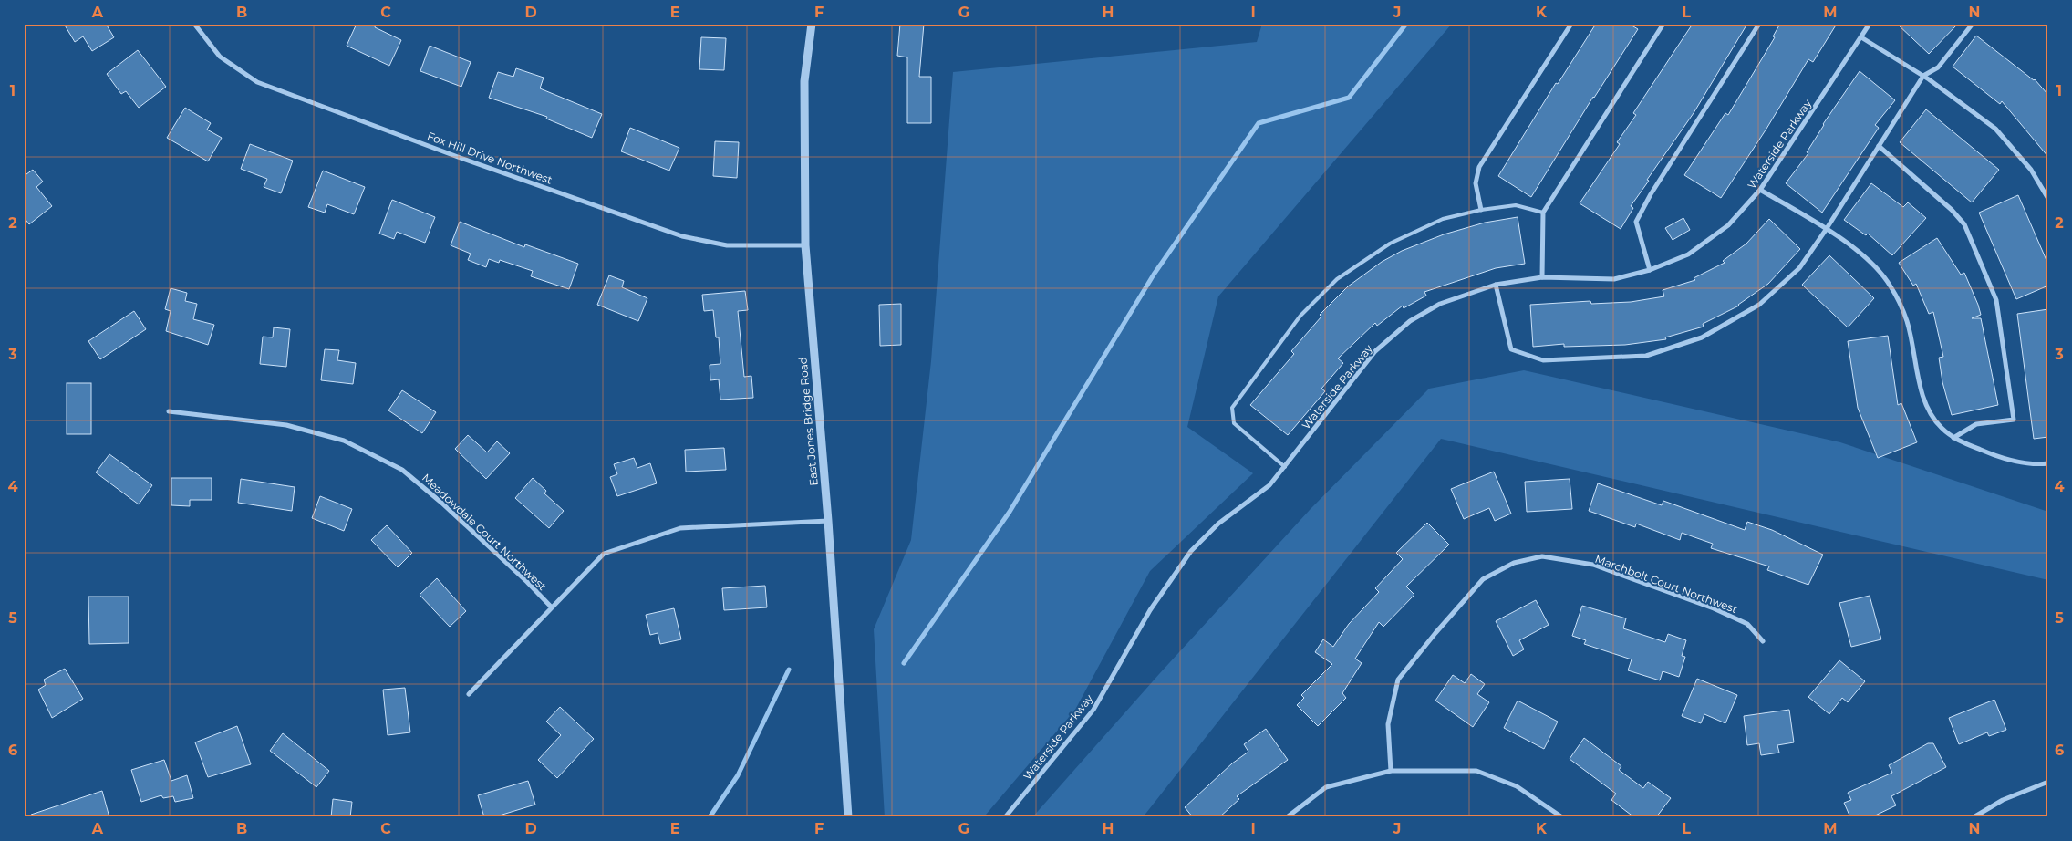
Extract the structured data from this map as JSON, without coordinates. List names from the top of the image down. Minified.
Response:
{"streets":{"street":["Waterside Parkway","Fox Hill Drive Northwest","East Jones Bridge Road","Meadowdale Court Northwest","Marchbolt Court Northwest"]},"crossings":[["Fox Hill Drive Northwest","East Jones Bridge Road"]],"grid":{"columns":["A","B","C","D","E","F","G","H","I","J","K","L","M","N"],"rows":["1","2","3","4","5","6"]}}
